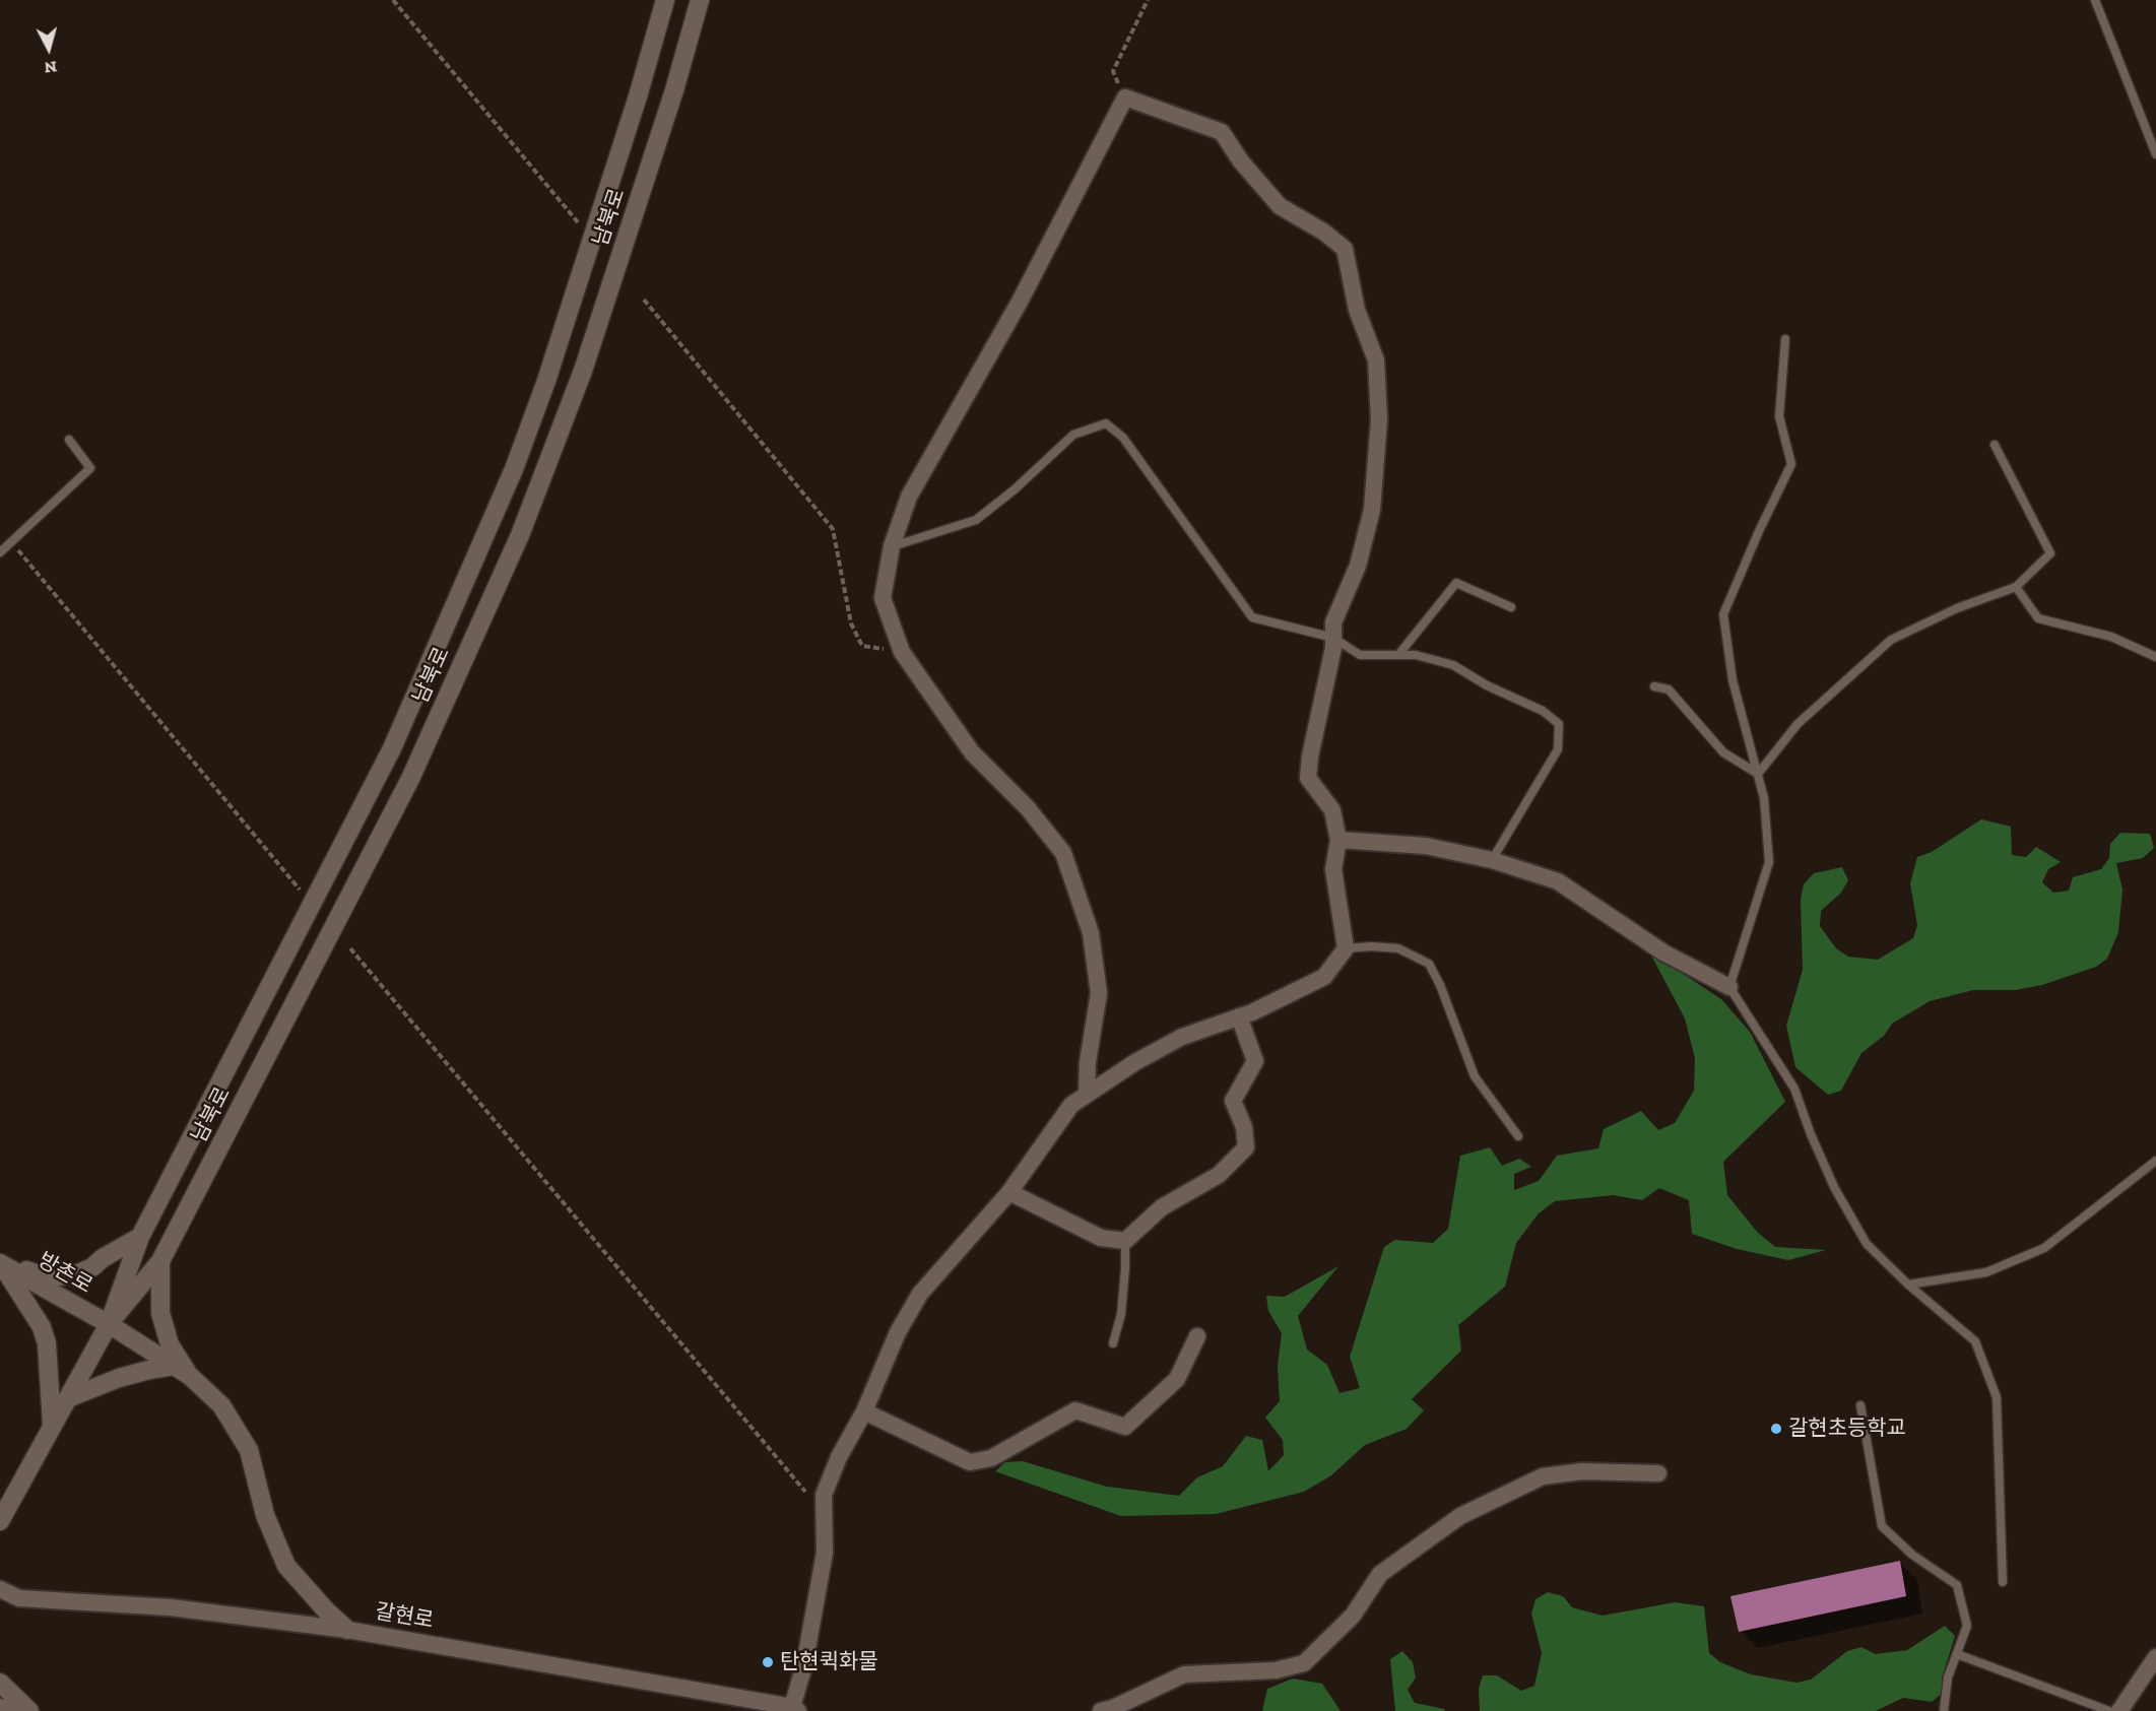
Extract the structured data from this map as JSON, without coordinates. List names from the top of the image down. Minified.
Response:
{"streets":{"main road":["남북로","방촌로"],"street":["갈현로"]},"crossings":[["남북로","방촌로"]],"places":["갈현초등학교","탄현퀵화물"],"north":"bottom"}
